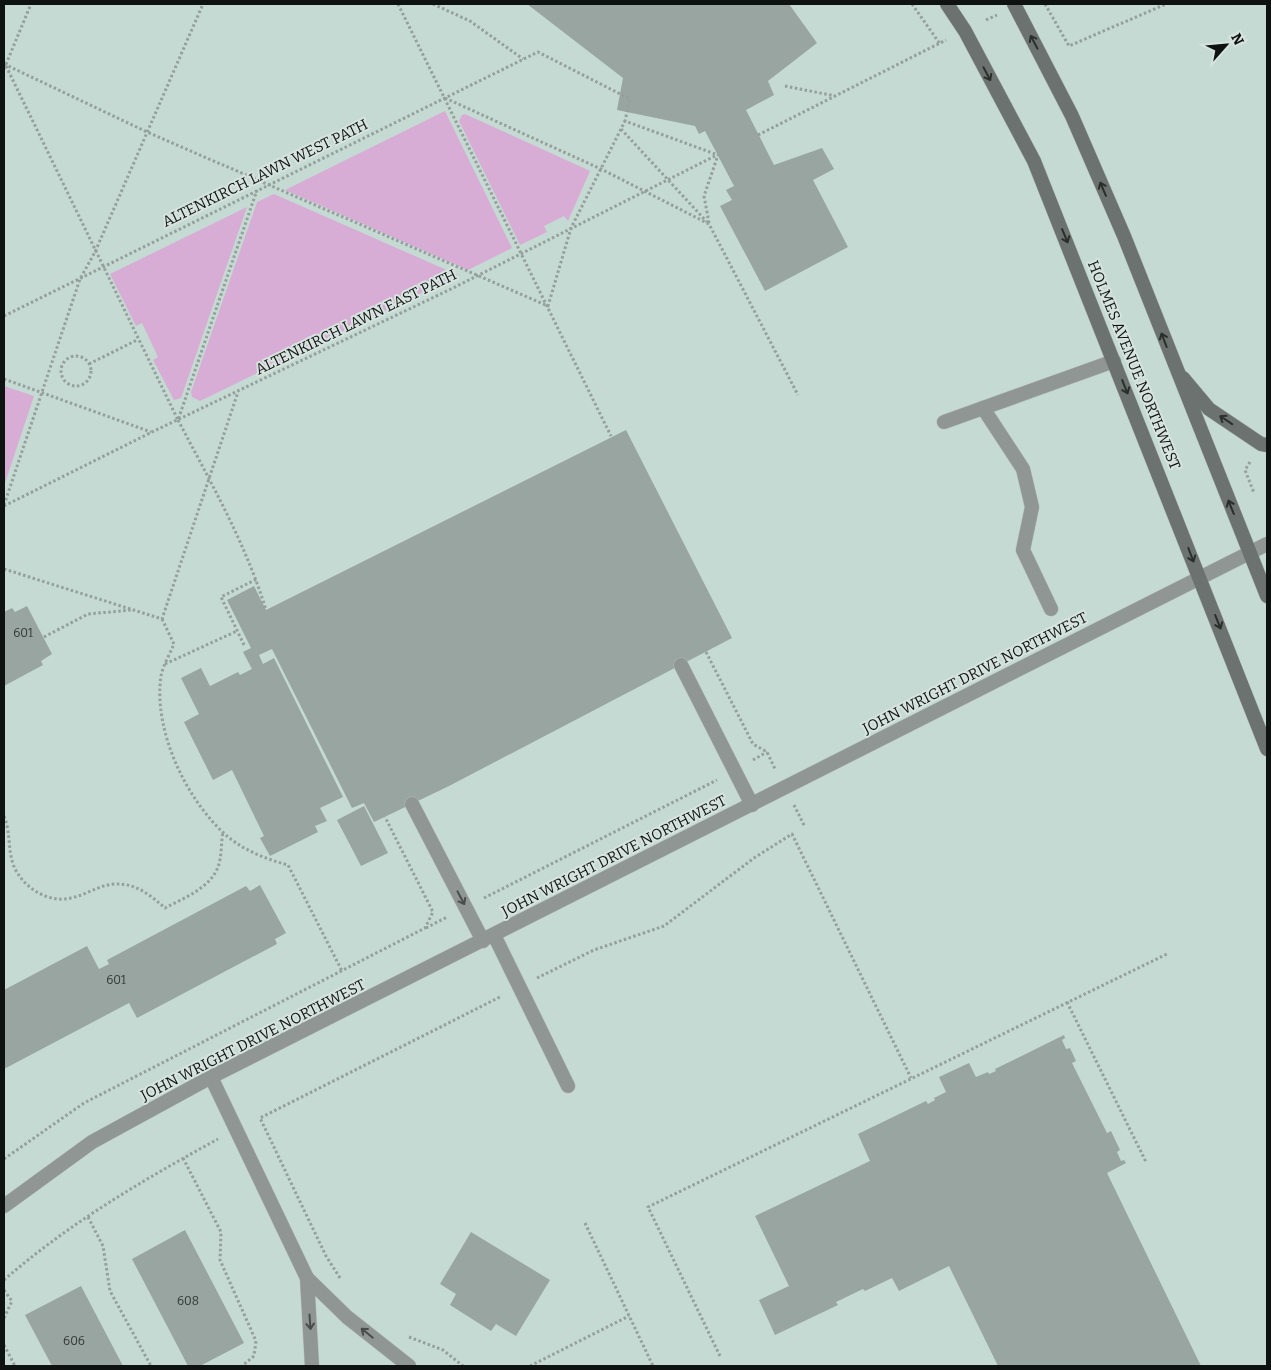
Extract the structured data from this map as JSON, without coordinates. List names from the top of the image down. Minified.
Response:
{"streets":{"main road":["HOLMES AVENUE NORTHWEST"],"street":["JOHN WRIGHT DRIVE NORTHWEST"],"path":["ALTENKIRCH LAWN WEST PATH","ALTENKIRCH LAWN EAST PATH"]},"crossings":[["HOLMES AVENUE NORTHWEST","JOHN WRIGHT DRIVE NORTHWEST"]],"house_numbers":["601","601","608","606"],"north":"top right"}
